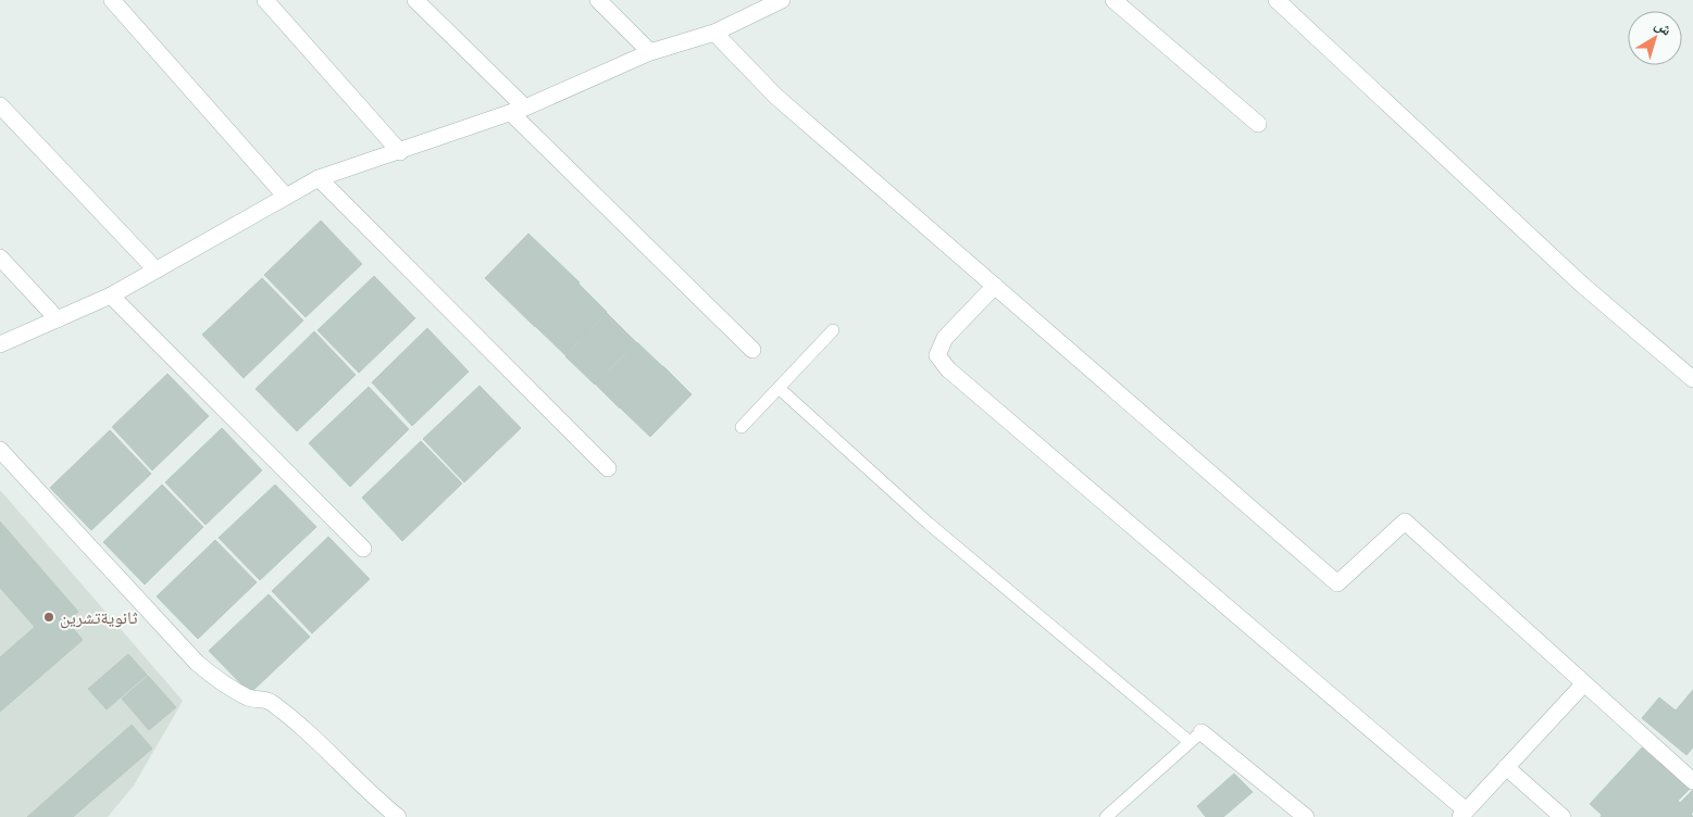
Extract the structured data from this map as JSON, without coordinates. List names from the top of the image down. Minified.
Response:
{"places":["ثانويةتشرين"],"north":"top right"}
